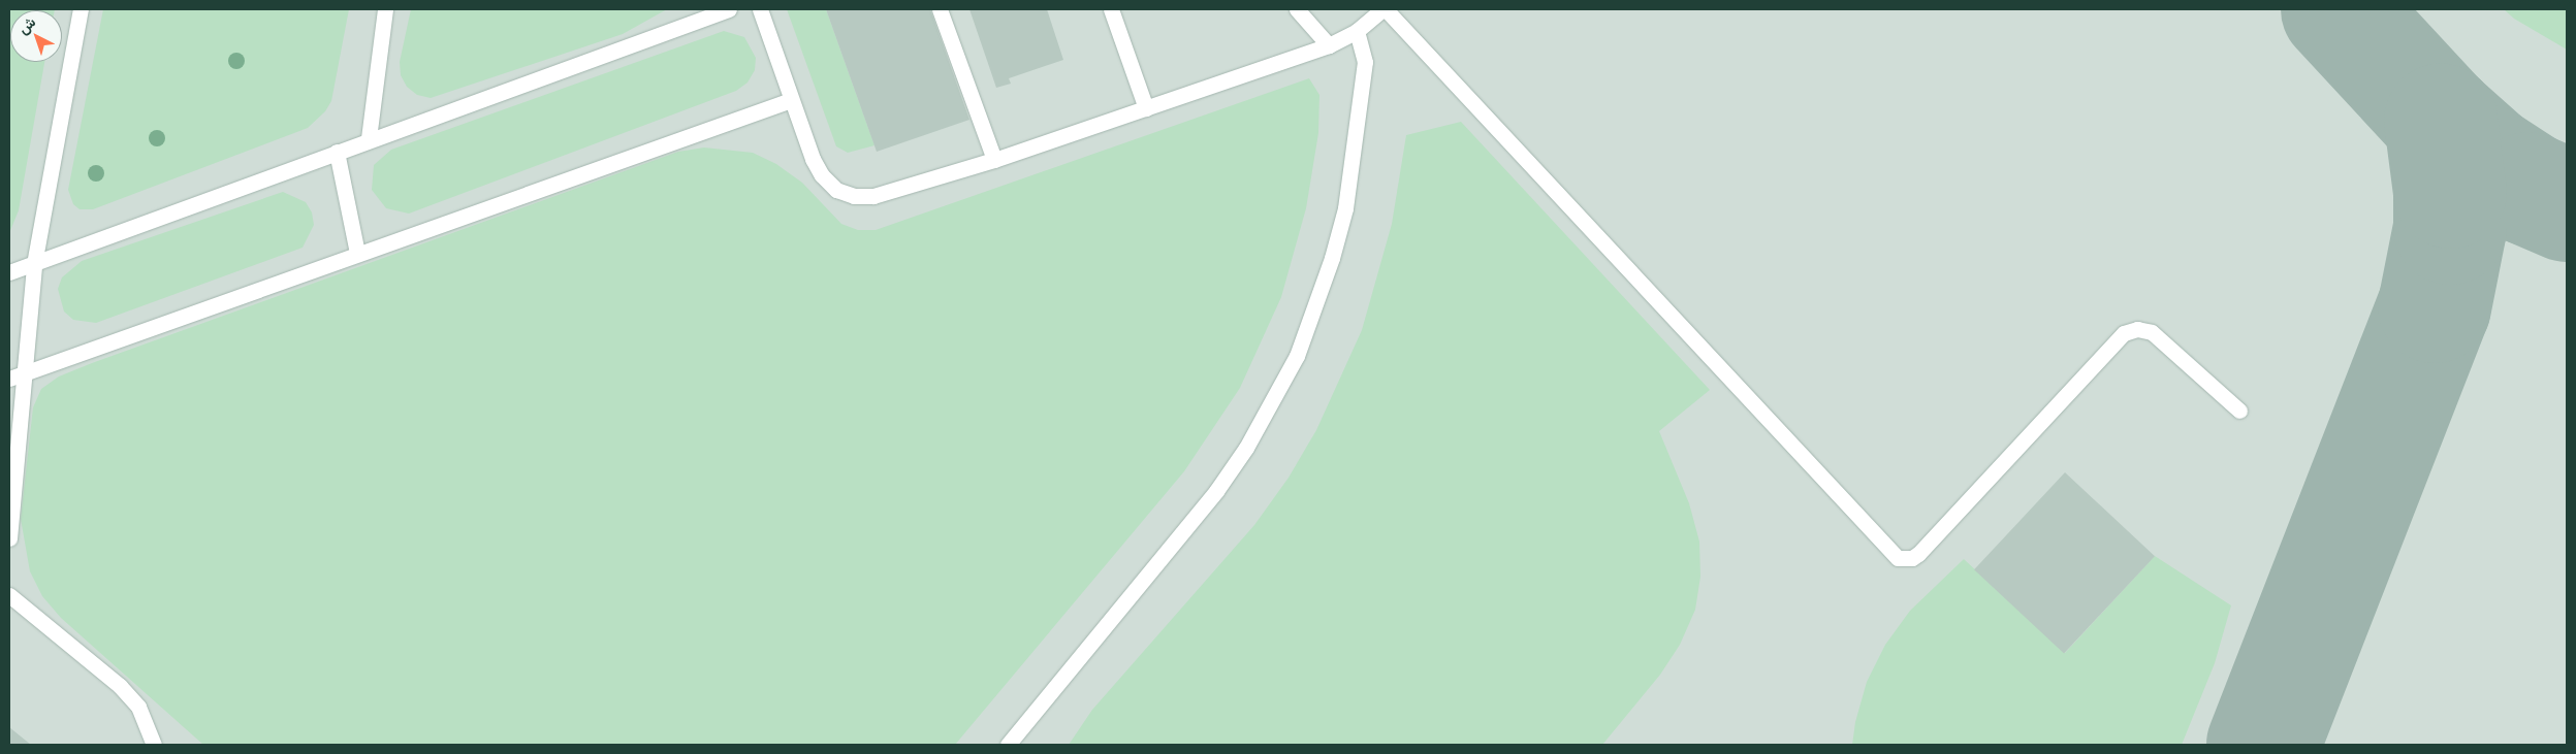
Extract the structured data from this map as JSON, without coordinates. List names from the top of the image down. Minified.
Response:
{"north":"top left"}
